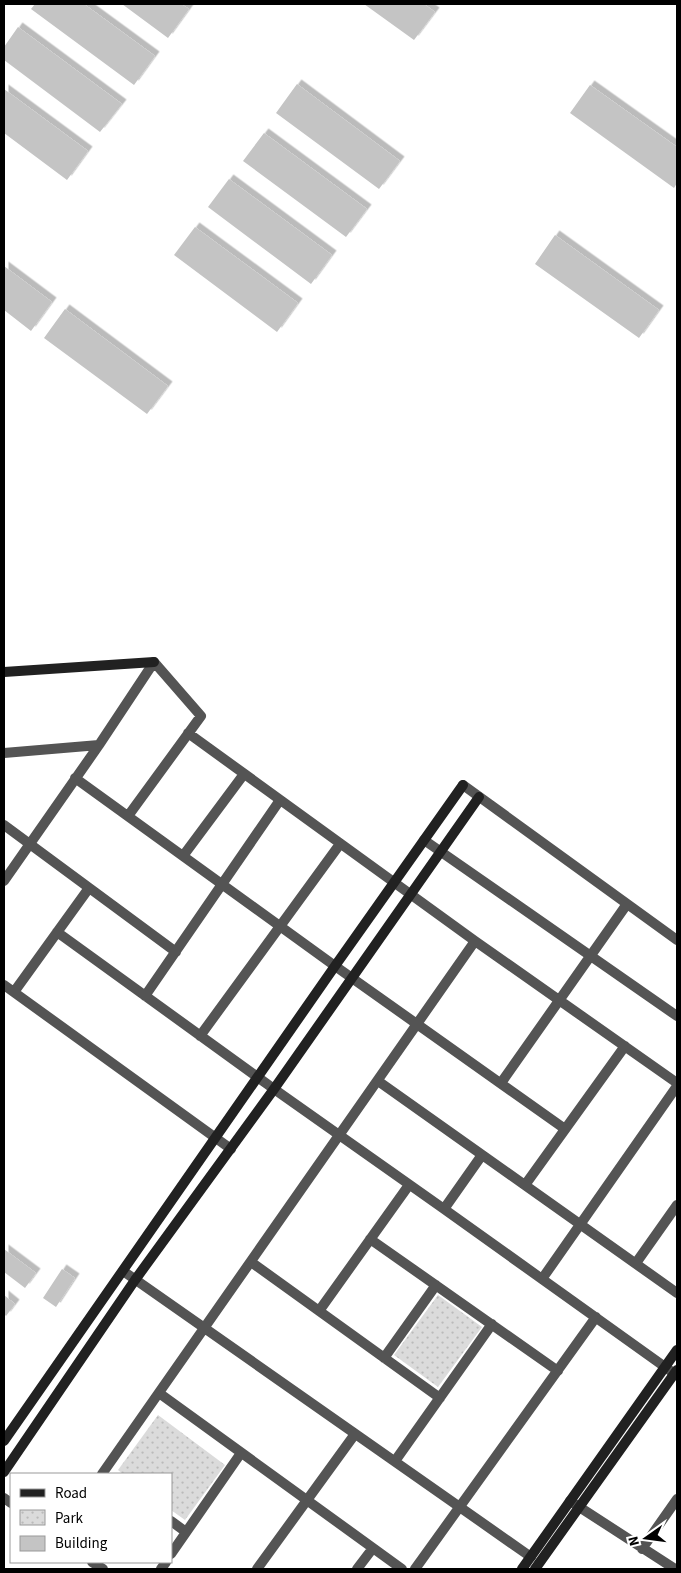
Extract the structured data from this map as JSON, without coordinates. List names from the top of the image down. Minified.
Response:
{"legend":["Road","Park","Building"],"north":"left"}
